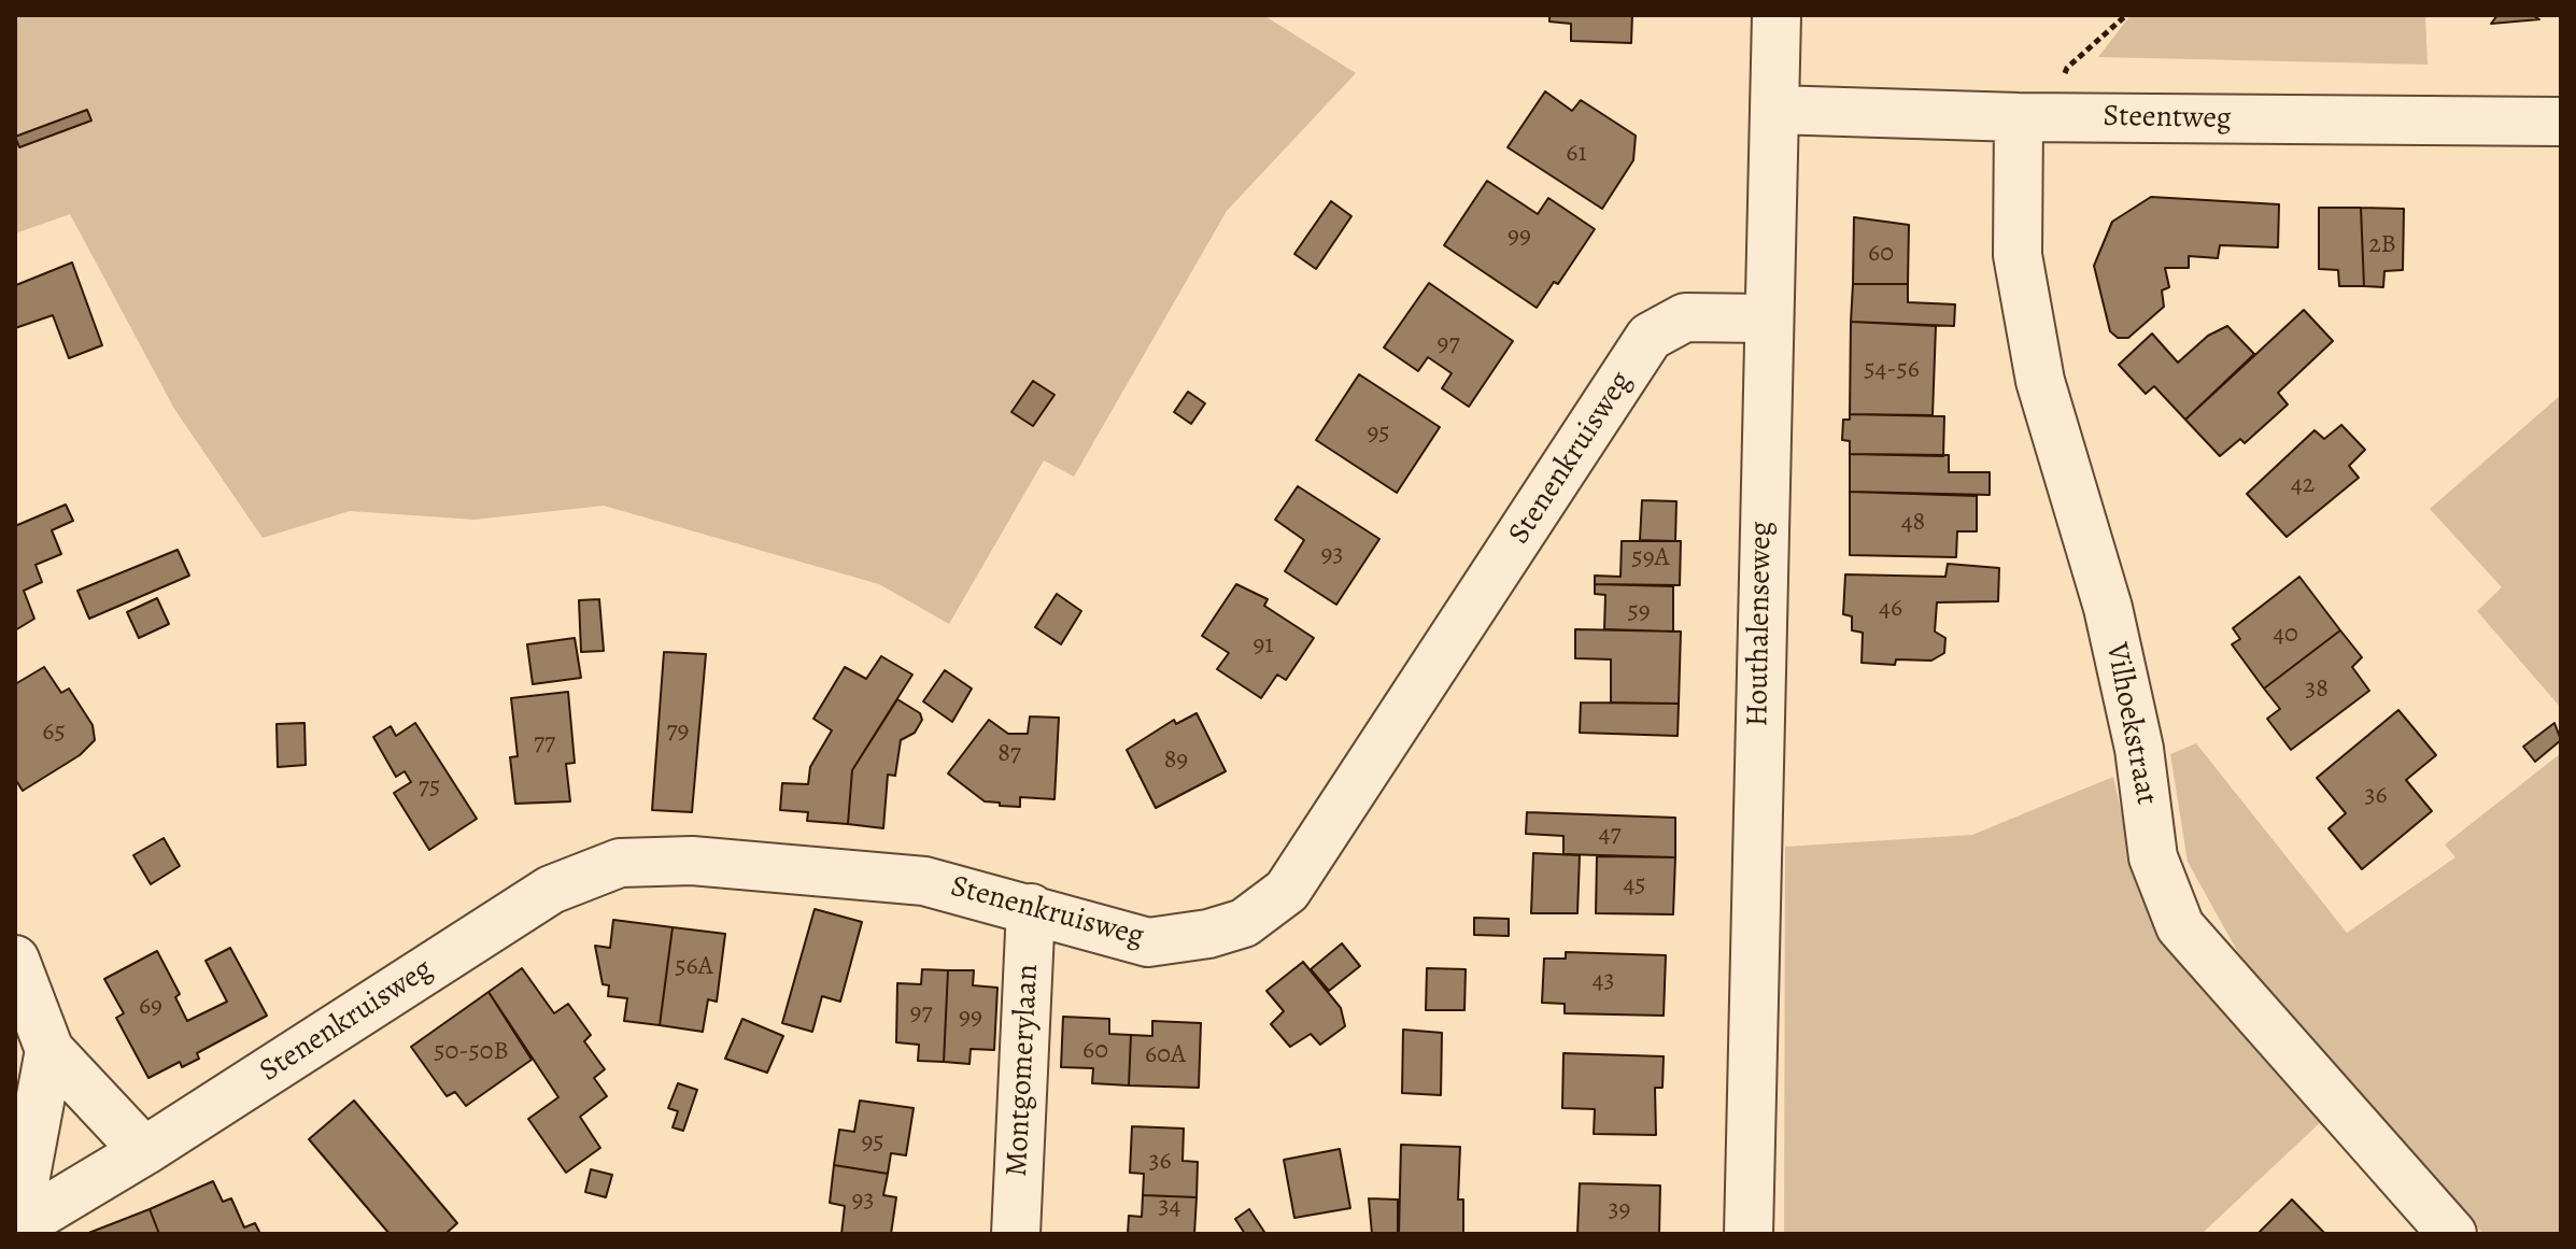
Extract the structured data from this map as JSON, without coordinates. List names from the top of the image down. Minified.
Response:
{"streets":{"street":["Steentweg","Stenenkruisweg","Houthalenseweg","Vilhoekstraat","Montgomerylaan"]},"crossings":[["Steentweg","Houthalenseweg"],["Steentweg","Vilhoekstraat"],["Stenenkruisweg","Houthalenseweg"],["Stenenkruisweg","Montgomerylaan"]],"house_numbers":["61","99","2B","60","97","54-56","95","42","48","93","59A","46","59","40","91","38","79","65","77","87","89","75","36","47","45","56A","43","69","97","99","60","50-50B","60A","95","36","93","34","39"]}
